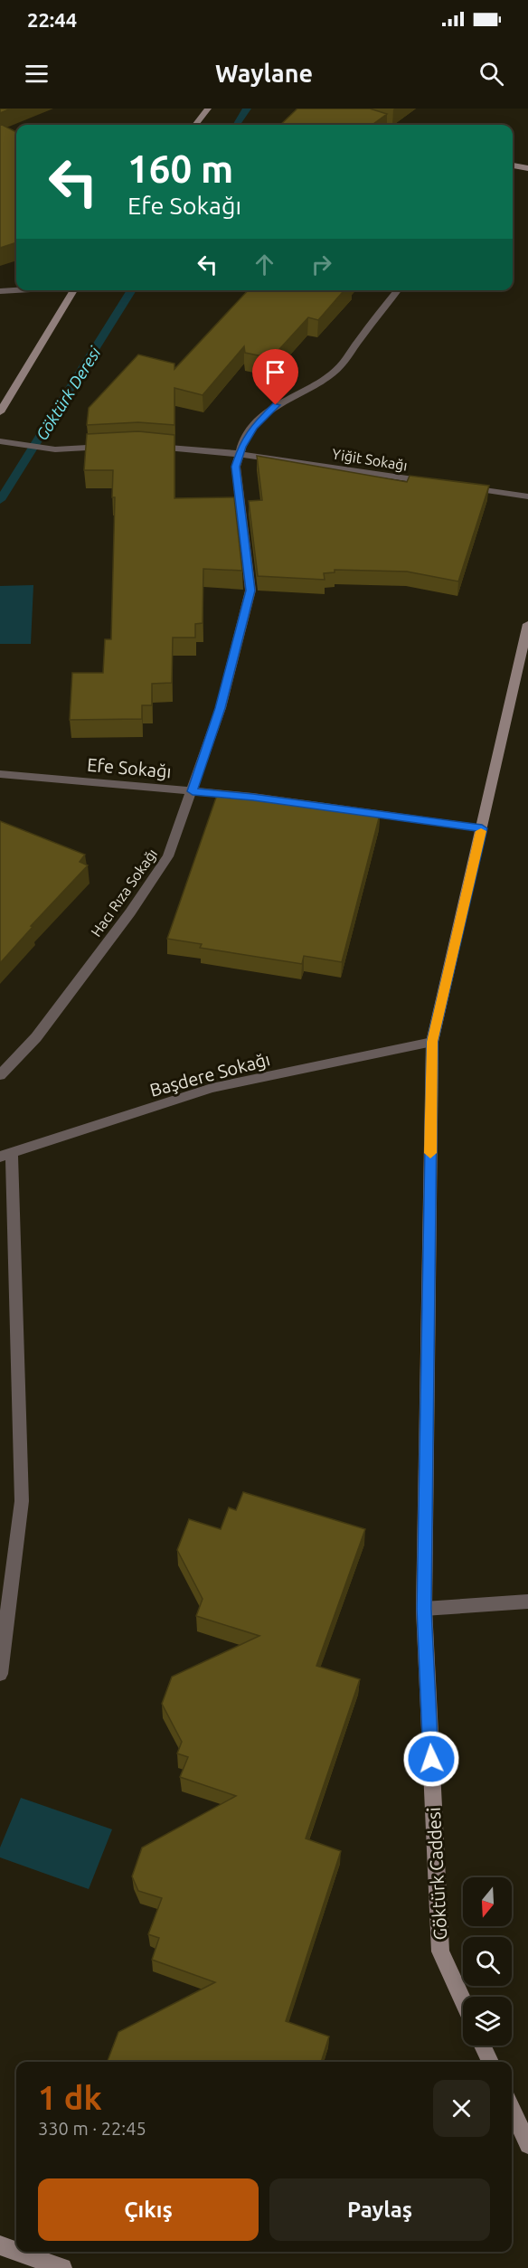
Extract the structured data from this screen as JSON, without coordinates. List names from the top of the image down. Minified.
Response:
{"streets":{"main road":["Göktürk Caddesi"],"street":["Yiğit Sokağı","Efe Sokağı","Hacı Rıza Sokağı","Başdere Sokağı"]},"crossings":[["Yiğit Sokağı","Hacı Rıza Sokağı"],["Efe Sokağı","Hacı Rıza Sokağı"],["Efe Sokağı","Göktürk Caddesi"],["Başdere Sokağı","Göktürk Caddesi"]],"water":["Göktürk Deresi"],"north":"bottom","page":{"status":"22:44","header":"Waylane","turn":["160 m","Efe Sokağı"],"heading":["1 dk","330 m · 22:45"],"buttons":["Çıkış","Paylaş"]}}
